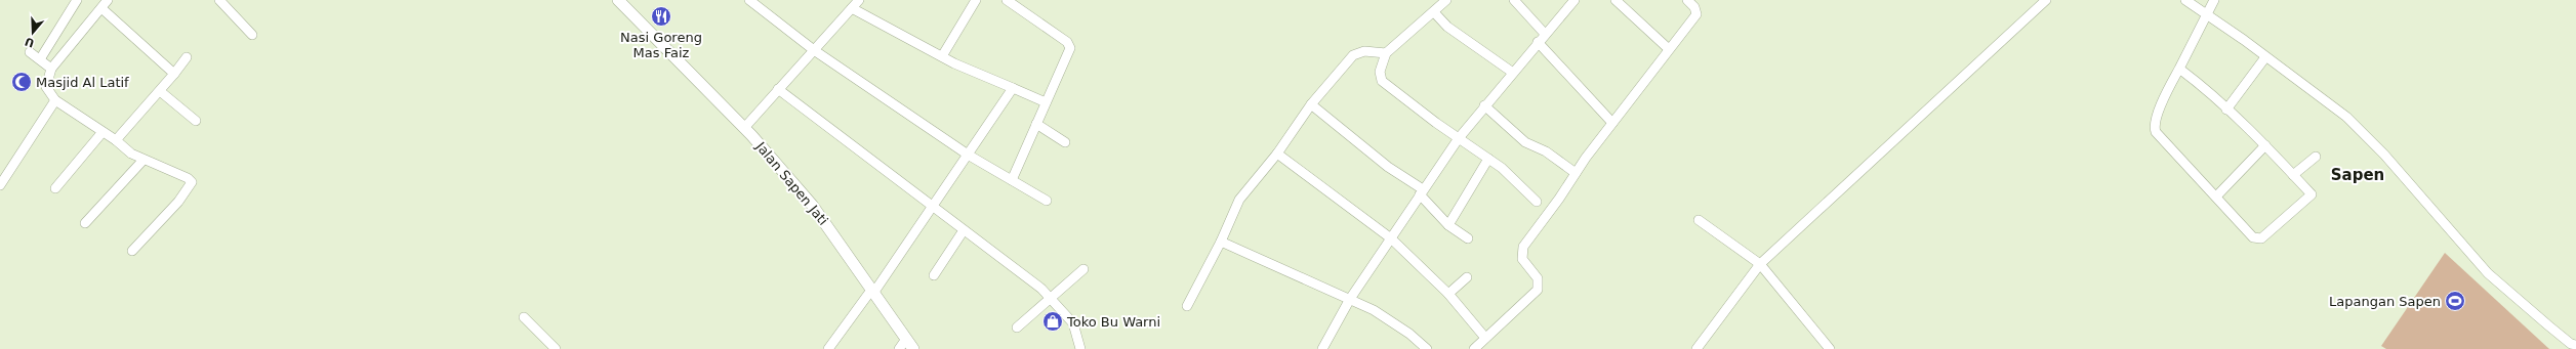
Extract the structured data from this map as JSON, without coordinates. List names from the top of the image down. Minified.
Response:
{"streets":{"street":["Jalan Sapen Jati"]},"districts":["Sapen"],"places":{"restaurant":["Nasi Goreng Mas Faiz"],"mosque":["Masjid Al Latif"],"sports":["Lapangan Sapen"],"shop":["Toko Bu Warni"]},"north":"bottom"}
